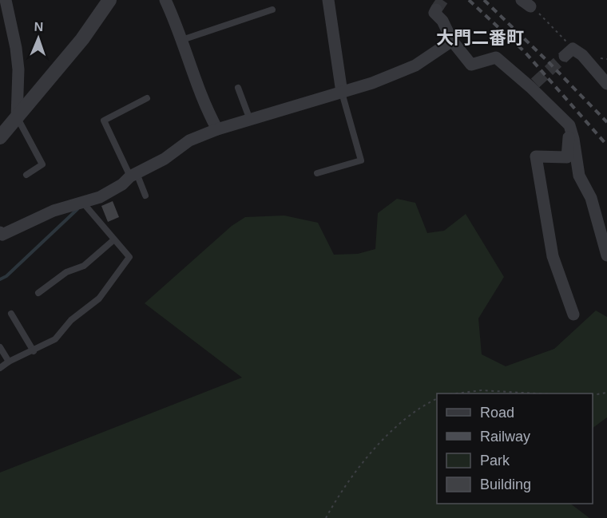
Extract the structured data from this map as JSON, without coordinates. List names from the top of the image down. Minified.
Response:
{"districts":["大門二番町"],"legend":["Road","Railway","Park","Building"],"north":"top"}
